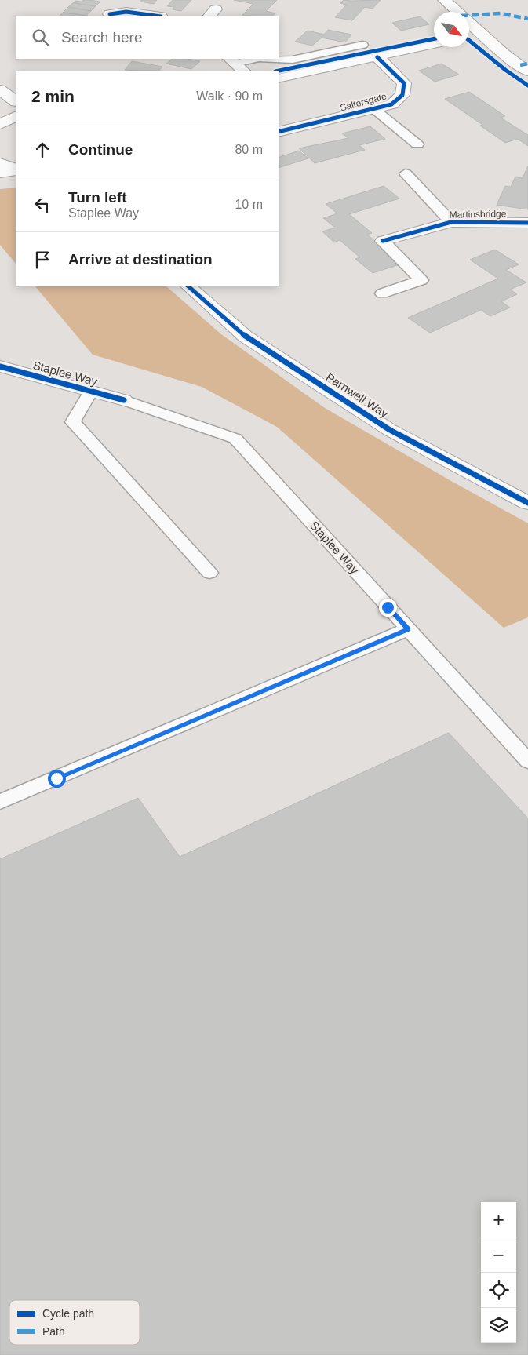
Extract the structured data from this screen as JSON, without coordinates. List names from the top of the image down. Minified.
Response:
{"streets":{"street":["Saltersgate","Martinsbridge","Staplee Way","Parnwell Way"]},"legend":["Cycle path","Path"],"north":"bottom right","page":{"search":"Search here","heading":["2 min","Walk · 90 m"],"list":[["Continue","80 m"],["Turn left","Staplee Way","10 m"],"Arrive at destination"],"map_buttons":["+","−"]}}
